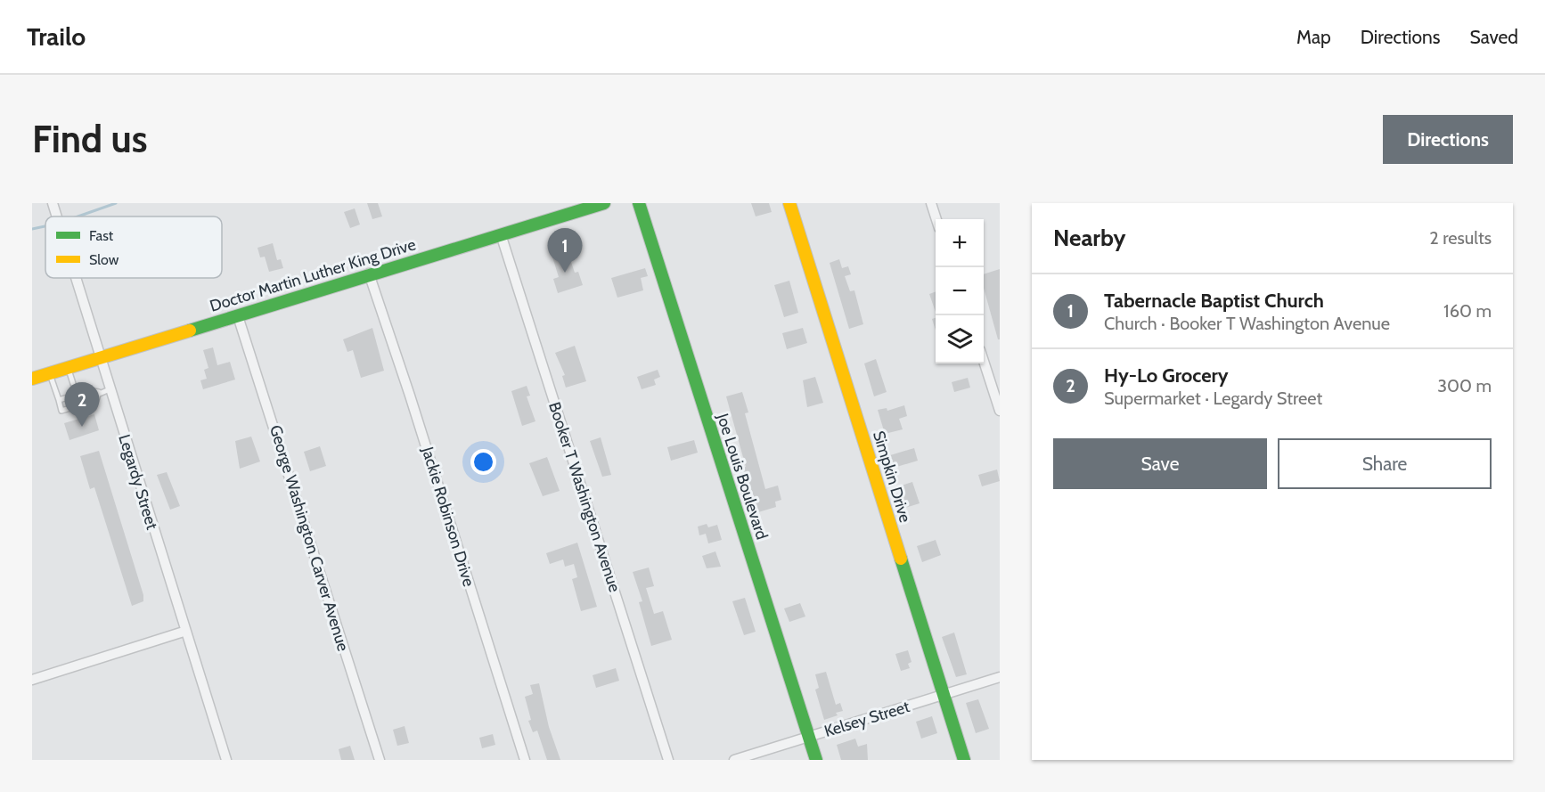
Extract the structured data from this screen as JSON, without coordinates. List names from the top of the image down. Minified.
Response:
{"streets":{"street":["Doctor Martin Luther King Drive","Joe Louis Boulevard","Simpkin Drive","Legardy Street","Booker T Washington Avenue","Jackie Robinson Drive","George Washington Carver Avenue","Kelsey Street"]},"crossings":[["Doctor Martin Luther King Drive","Legardy Street"],["Doctor Martin Luther King Drive","Booker T Washington Avenue"],["Doctor Martin Luther King Drive","Jackie Robinson Drive"],["Doctor Martin Luther King Drive","George Washington Carver Avenue"],["Joe Louis Boulevard","Kelsey Street"],["Simpkin Drive","Kelsey Street"]],"legend":["Fast","Slow"],"page":{"header":"Trailo","nav":["Map","Directions","Saved"],"buttons":["Directions",["Save","Share"]],"title":"Find us","heading":["Nearby","2 results"],"map_buttons":["+","−"],"pins":["1","2"],"list":[{"mark":"1","name":"Tabernacle Baptist Church","note":"Church · Booker T Washington Avenue","value":"160 m"},{"mark":"2","name":"Hy-Lo Grocery","note":"Supermarket · Legardy Street","value":"300 m"}]}}
